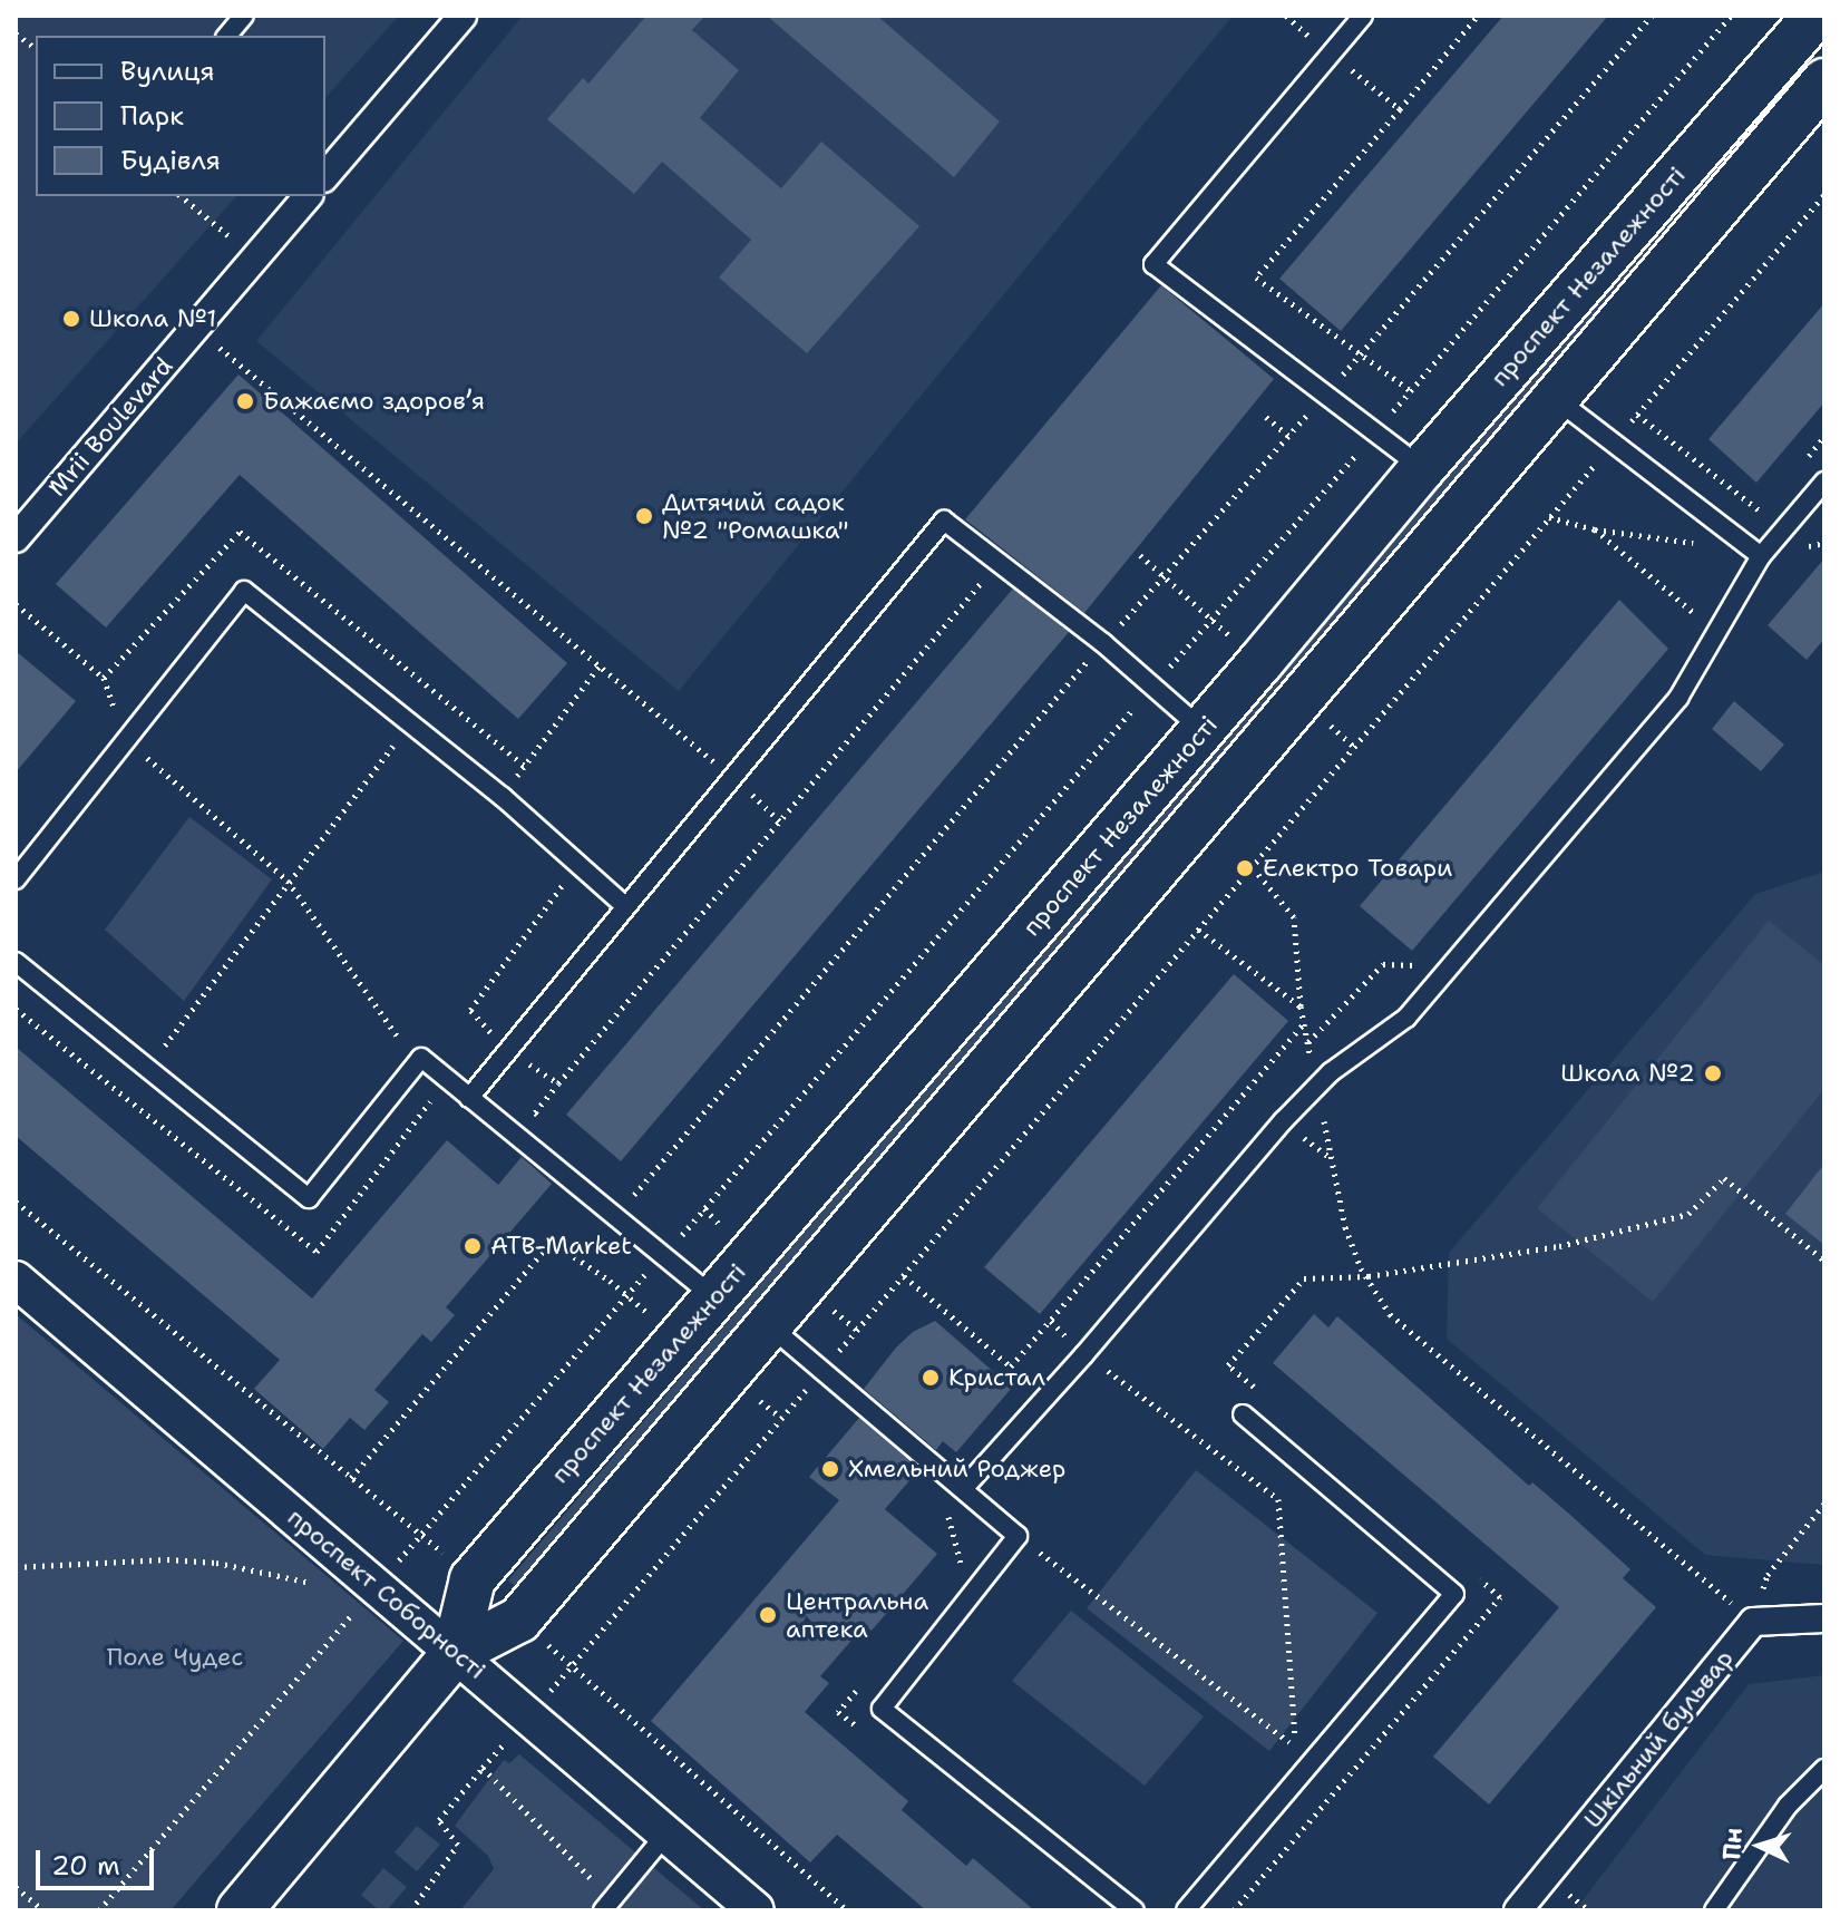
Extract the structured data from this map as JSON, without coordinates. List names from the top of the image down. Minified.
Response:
{"streets":{"street":["проспект Незалежності","Mrii Boulevard","проспект Соборності","Шкільний бульвар"]},"crossings":[["проспект Незалежності","проспект Соборності"]],"parks":["Поле Чудес"],"places":["Школа №1","Бажаємо здоровʼя","Дитячий садок №2 \"Ромашка\"","Електро Товари","Школа №2","ATB-Market","Кристал","Хмельний Роджер","Центральна аптека"],"legend":["Вулиця","Парк","Будівля"],"scale_bar":"20 m","north":"left"}
